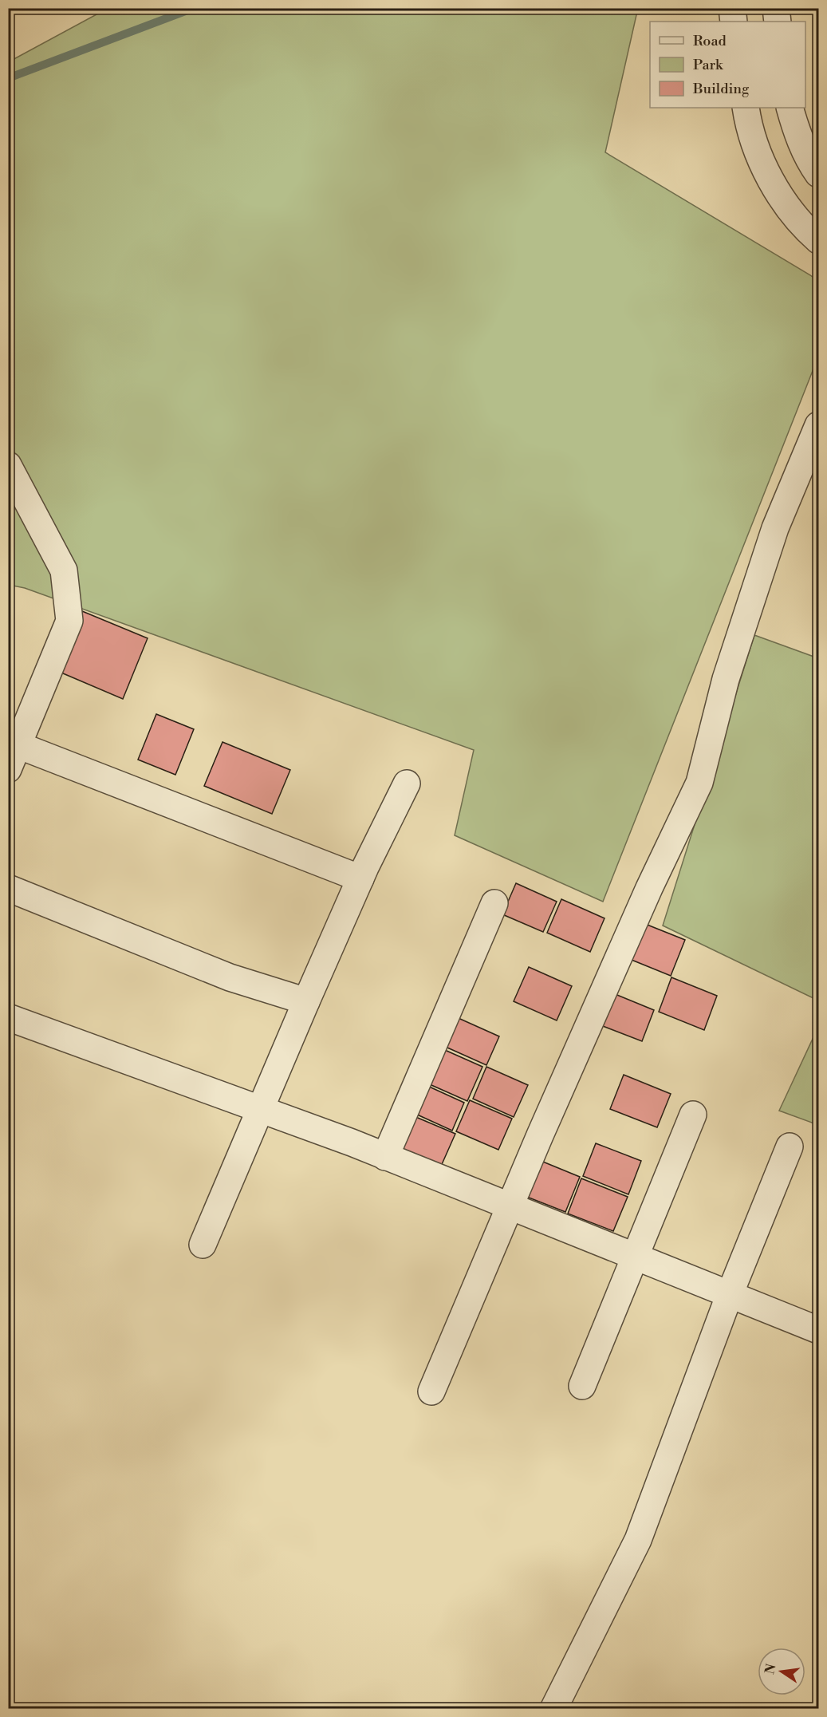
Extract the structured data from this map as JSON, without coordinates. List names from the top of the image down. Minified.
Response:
{"legend":["Road","Park","Building"],"north":"left"}
